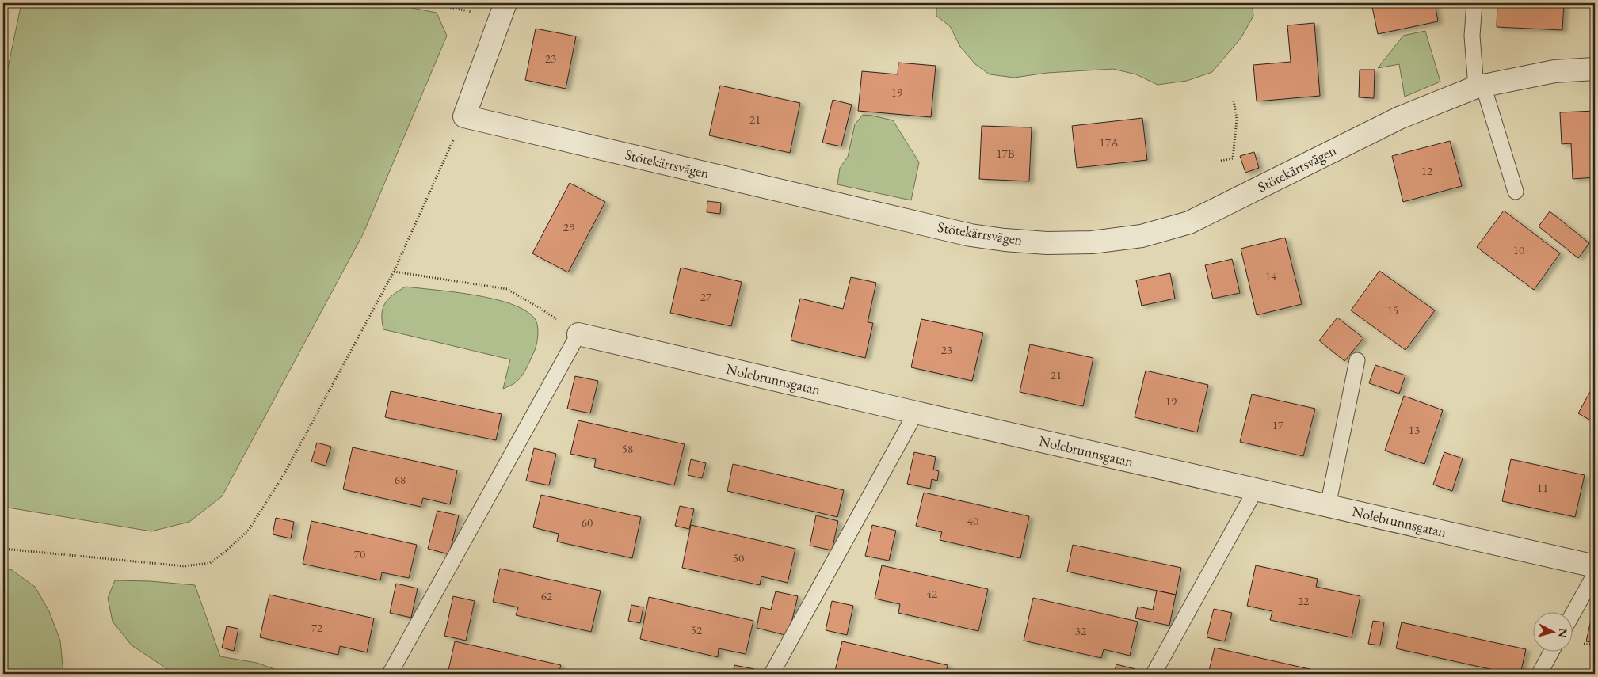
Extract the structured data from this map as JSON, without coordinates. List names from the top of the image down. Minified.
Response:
{"streets":{"street":["Stötekärrsvägen","Nolebrunnsgatan"]},"house_numbers":["23","19","21","17A","17B","12","29","10","14","27","15","23","21","19","17","13","58","68","11","40","60","70","50","42","62","22","72","52","32"],"north":"right"}
